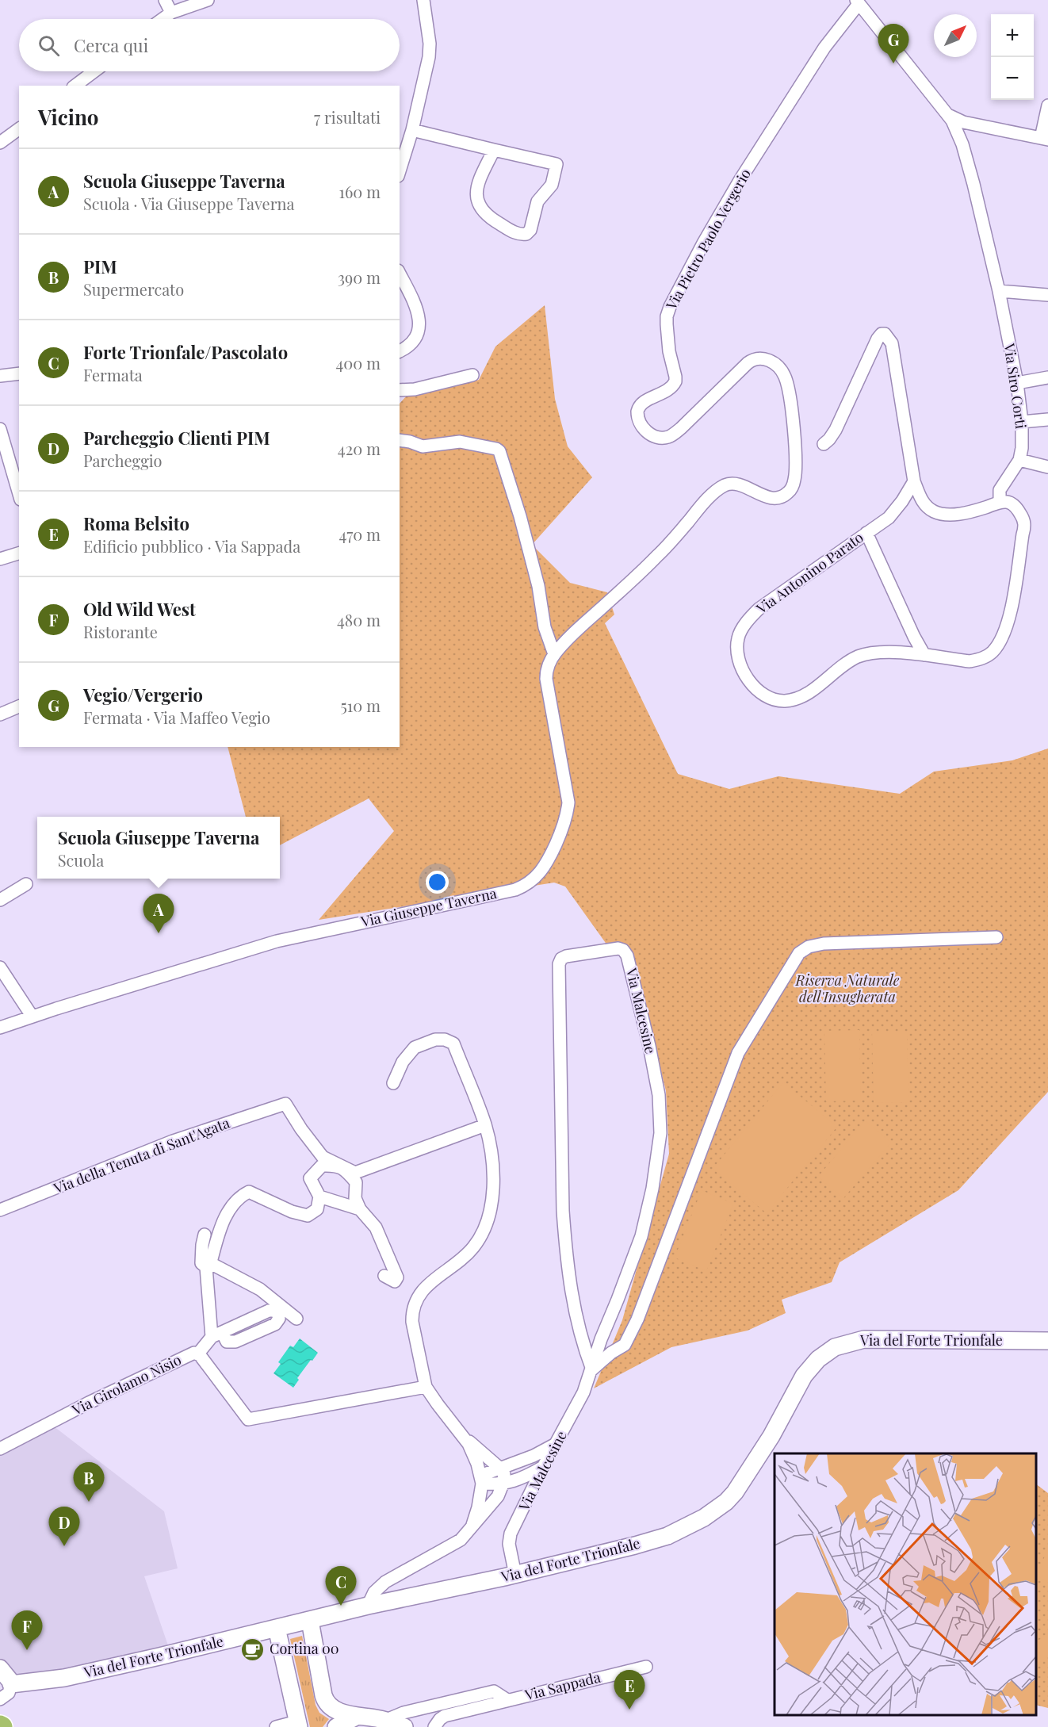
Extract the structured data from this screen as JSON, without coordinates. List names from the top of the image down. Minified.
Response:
{"streets":{"street":["Via Pietro Paolo Vergerio","Via Siro Corti","Via Antonino Parato","Via Giuseppe Taverna","Via Malcesine","Via della Tenuta di Sant'Agata","Via del Forte Trionfale","Via Girolamo Nisio","Via Sappada"]},"crossings":[["Via Pietro Paolo Vergerio","Via Siro Corti"],["Via Pietro Paolo Vergerio","Via Giuseppe Taverna"],["Via Siro Corti","Via Antonino Parato"],["Via Malcesine","Via del Forte Trionfale"]],"parks":["Riserva Naturale dell'Insugherata"],"places":{"cafe":["Cortina 00"]},"north":"top right","page":{"map_buttons":["+","−"],"search":"Cerca qui","pins":["G","A","B","D","C","F","E"],"heading":["Vicino","7 risultati"],"list":[{"mark":"A","name":"Scuola Giuseppe Taverna","note":"Scuola · Via Giuseppe Taverna","value":"160 m"},{"mark":"B","name":"PIM","note":"Supermercato","value":"390 m"},{"mark":"C","name":"Forte Trionfale/Pascolato","note":"Fermata","value":"400 m"},{"mark":"D","name":"Parcheggio Clienti PIM","note":"Parcheggio","value":"420 m"},{"mark":"E","name":"Roma Belsito","note":"Edificio pubblico · Via Sappada","value":"470 m"},{"mark":"F","name":"Old Wild West","note":"Ristorante","value":"480 m"},{"mark":"G","name":"Vegio/Vergerio","note":"Fermata · Via Maffeo Vegio","value":"510 m"}],"popup":["Scuola Giuseppe Taverna","Scuola"]}}
